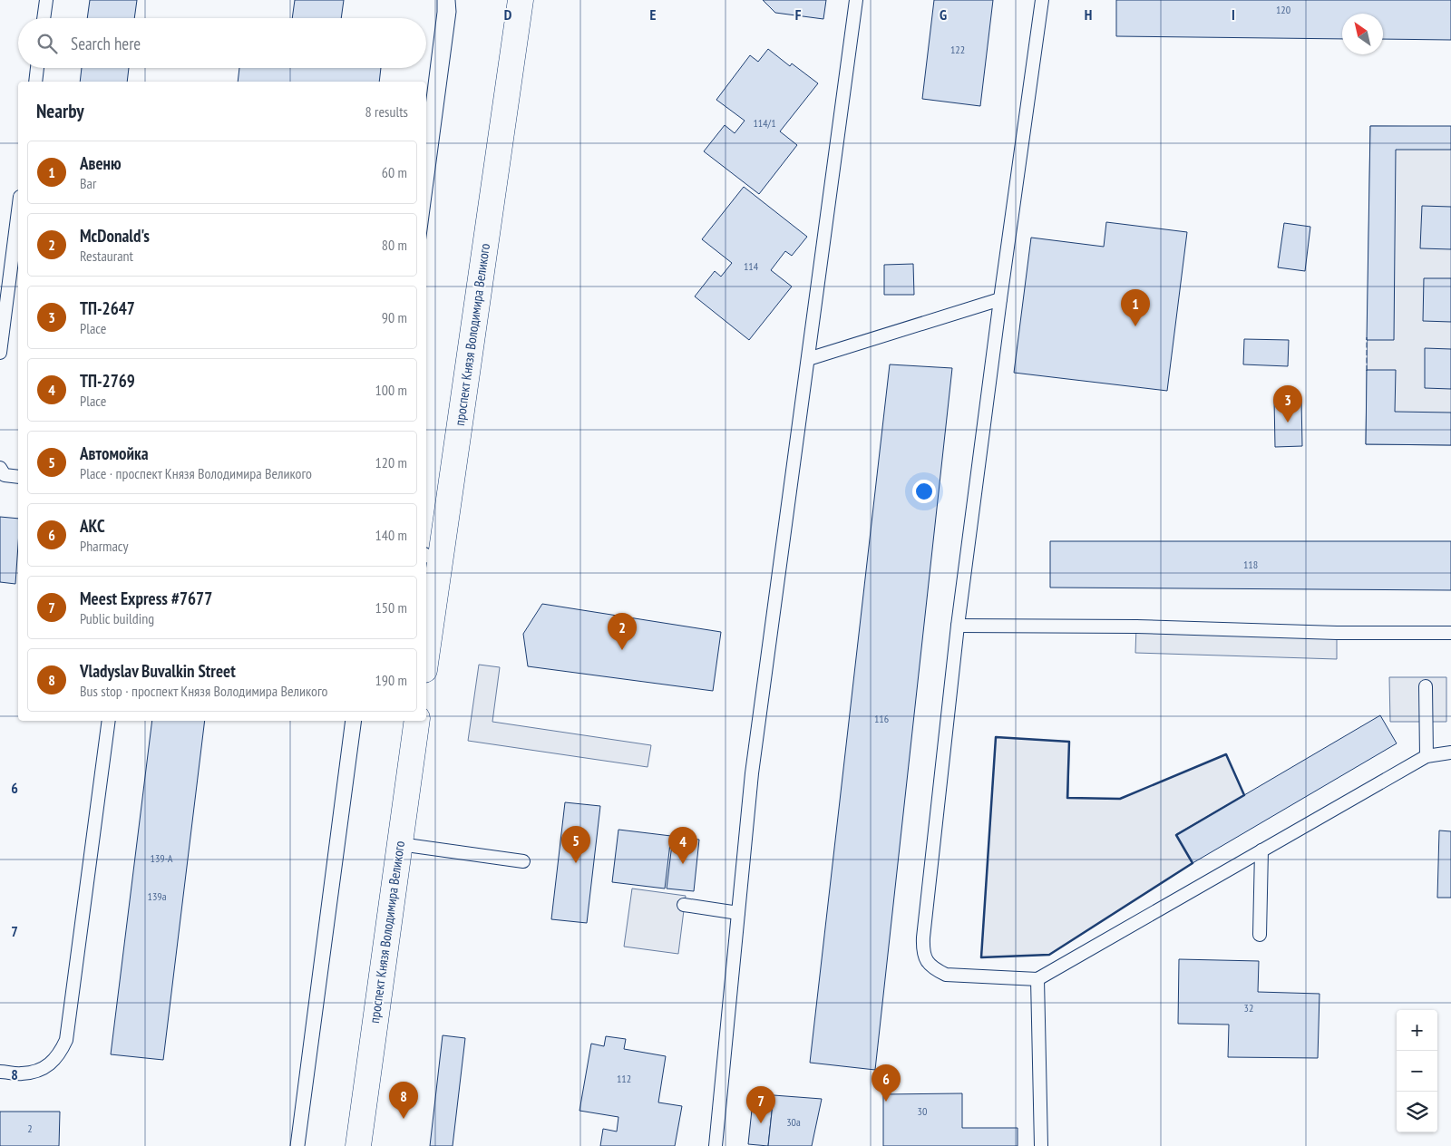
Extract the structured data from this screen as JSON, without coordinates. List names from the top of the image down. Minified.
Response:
{"streets":{"highway":["проспект Князя Володимира Великого"]},"house_numbers":["120","122","114/1","114","118","116","139-А","139а","32","112","30","30а","2"],"north":"top left","page":{"search":"Search here","heading":["Nearby","8 results"],"list":[{"mark":"1","name":"Авеню","note":"Bar","value":"60 m"},{"mark":"2","name":"McDonald's","note":"Restaurant","value":"80 m"},{"mark":"3","name":"ТП-2647","note":"Place","value":"90 m"},{"mark":"4","name":"ТП-2769","note":"Place","value":"100 m"},{"mark":"5","name":"Автомойка","note":"Place · проспект Князя Володимира Великого","value":"120 m"},{"mark":"6","name":"АКС","note":"Pharmacy","value":"140 m"},{"mark":"7","name":"Meest Express #7677","note":"Public building","value":"150 m"},{"mark":"8","name":"Vladyslav Buvalkin Street","note":"Bus stop · проспект Князя Володимира Великого","value":"190 m"}],"pins":["1","3","2","5","4","6","8","7"],"map_buttons":["+","−"]},"grid":{"columns":["D","E","F","G","H","I"],"rows":["6","7","8"]}}
